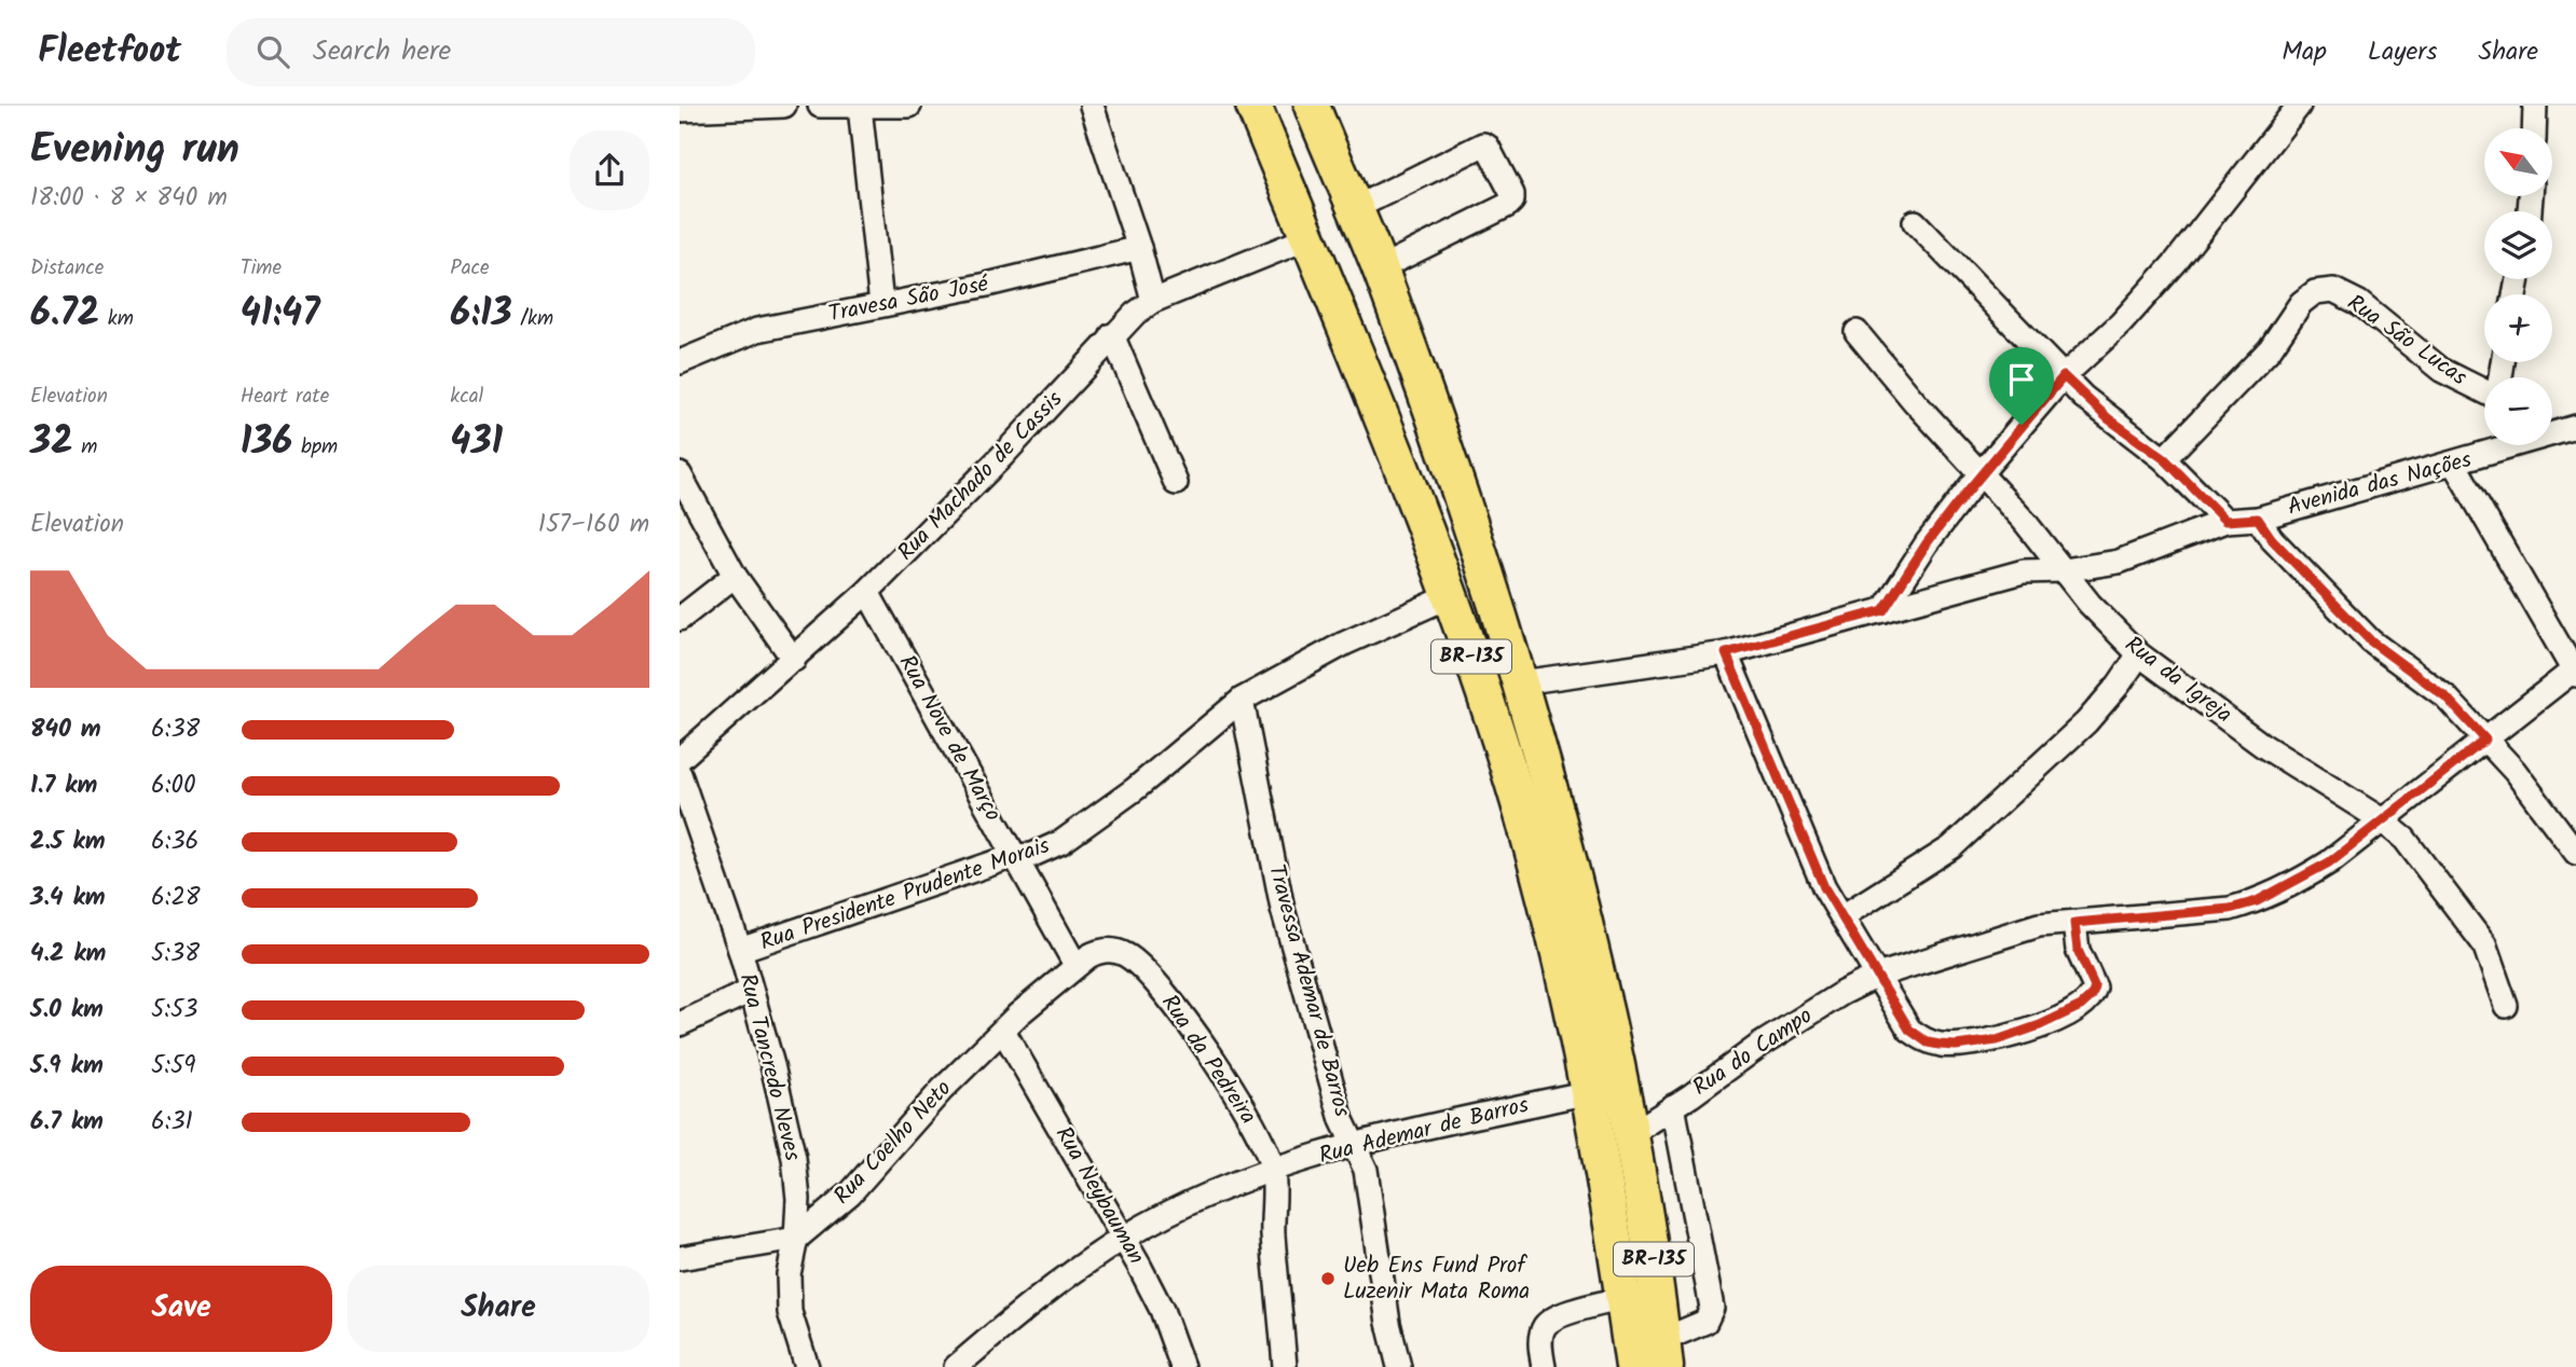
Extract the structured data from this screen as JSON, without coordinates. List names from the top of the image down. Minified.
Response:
{"streets":{"highway":["BR-135"],"street":["Travesa São José","Rua São Lucas","Rua Machado de Cassis","Avenida das Nações","Rua da Igreja","Rua Nove de Março","Rua Presidente Prudente Morais","Travessa Ademar de Barros","Rua do Campo","Rua da Pedreira","Rua Tancredo Neves","Rua Ademar de Barros","Rua Coelho Neto","Rua Neybauman"]},"crossings":[["Rua Machado de Cassis","BR-135"],["Rua Machado de Cassis","Rua Nove de Março"],["Avenida das Nações","BR-135"],["Avenida das Nações","Rua da Igreja"],["BR-135","Rua Presidente Prudente Morais"],["BR-135","Rua do Campo"],["BR-135","Rua Ademar de Barros"],["Rua da Igreja","Rua do Campo"],["Rua Nove de Março","Rua Presidente Prudente Morais"],["Rua Nove de Março","Rua da Pedreira"],["Rua Nove de Março","Rua Coelho Neto"],["Rua Presidente Prudente Morais","Travessa Ademar de Barros"],["Rua Presidente Prudente Morais","Rua Tancredo Neves"],["Travessa Ademar de Barros","Rua Ademar de Barros"],["Rua da Pedreira","Rua Ademar de Barros"],["Rua da Pedreira","Rua Coelho Neto"],["Rua Tancredo Neves","Rua Coelho Neto"],["Rua Ademar de Barros","Rua Neybauman"],["Rua Coelho Neto","Rua Neybauman"]],"places":["Ueb Ens Fund Prof Luzenir Mata Roma"],"north":"top left","page":{"header":"Fleetfoot","search":"Search here","nav":["Map","Layers","Share"],"heading":["Evening run","18:00 · 8 × 840 m"],"map_buttons":["+","−"],"stats":[["Distance","6.72 km"],["Time","41:47"],["Pace","6:13 /km"],["Elevation","32 m"],["Heart rate","136 bpm"],["kcal","431"]],"chart":["Elevation","157–160 m"],"list":[{"name":"840 m","note":"6:38"},{"name":"1.7 km","note":"6:00"},{"name":"2.5 km","note":"6:36"},{"name":"3.4 km","note":"6:28"},{"name":"4.2 km","note":"5:38"},{"name":"5.0 km","note":"5:53"},{"name":"5.9 km","note":"5:59"},{"name":"6.7 km","note":"6:31"}],"buttons":["Save","Share"]}}
